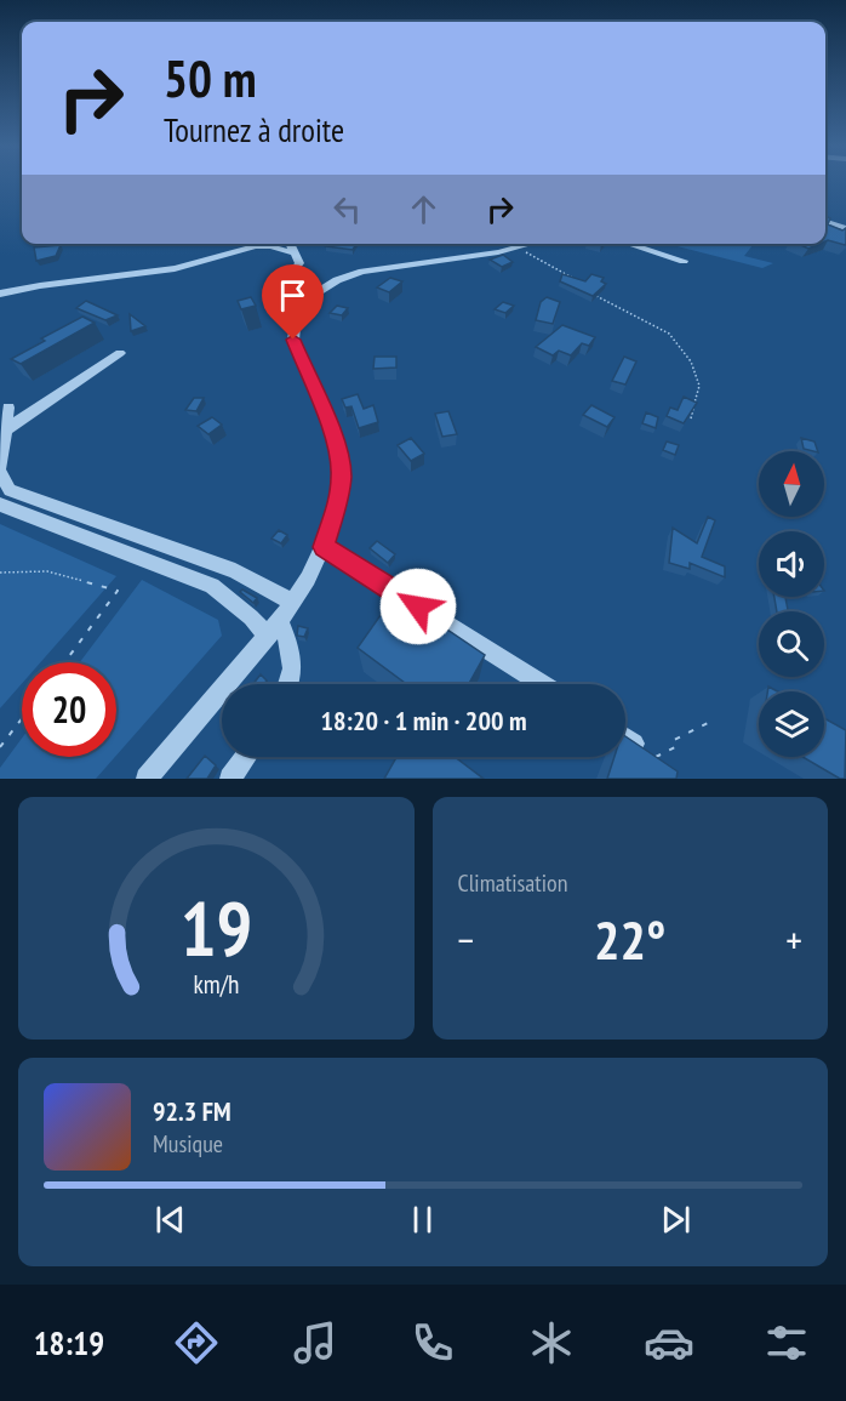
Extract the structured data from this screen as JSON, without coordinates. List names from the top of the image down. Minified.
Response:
{"north":"top","page":{"turn":["50 m","Tournez à droite"],"limit":"20","trip":"18:20 · 1 min · 200 m","tile":"Climatisation","heat":["−","22°","+"],"song":["92.3 FM","Musique"],"tabs":"18:19","gauge":["19","km/h"]}}
